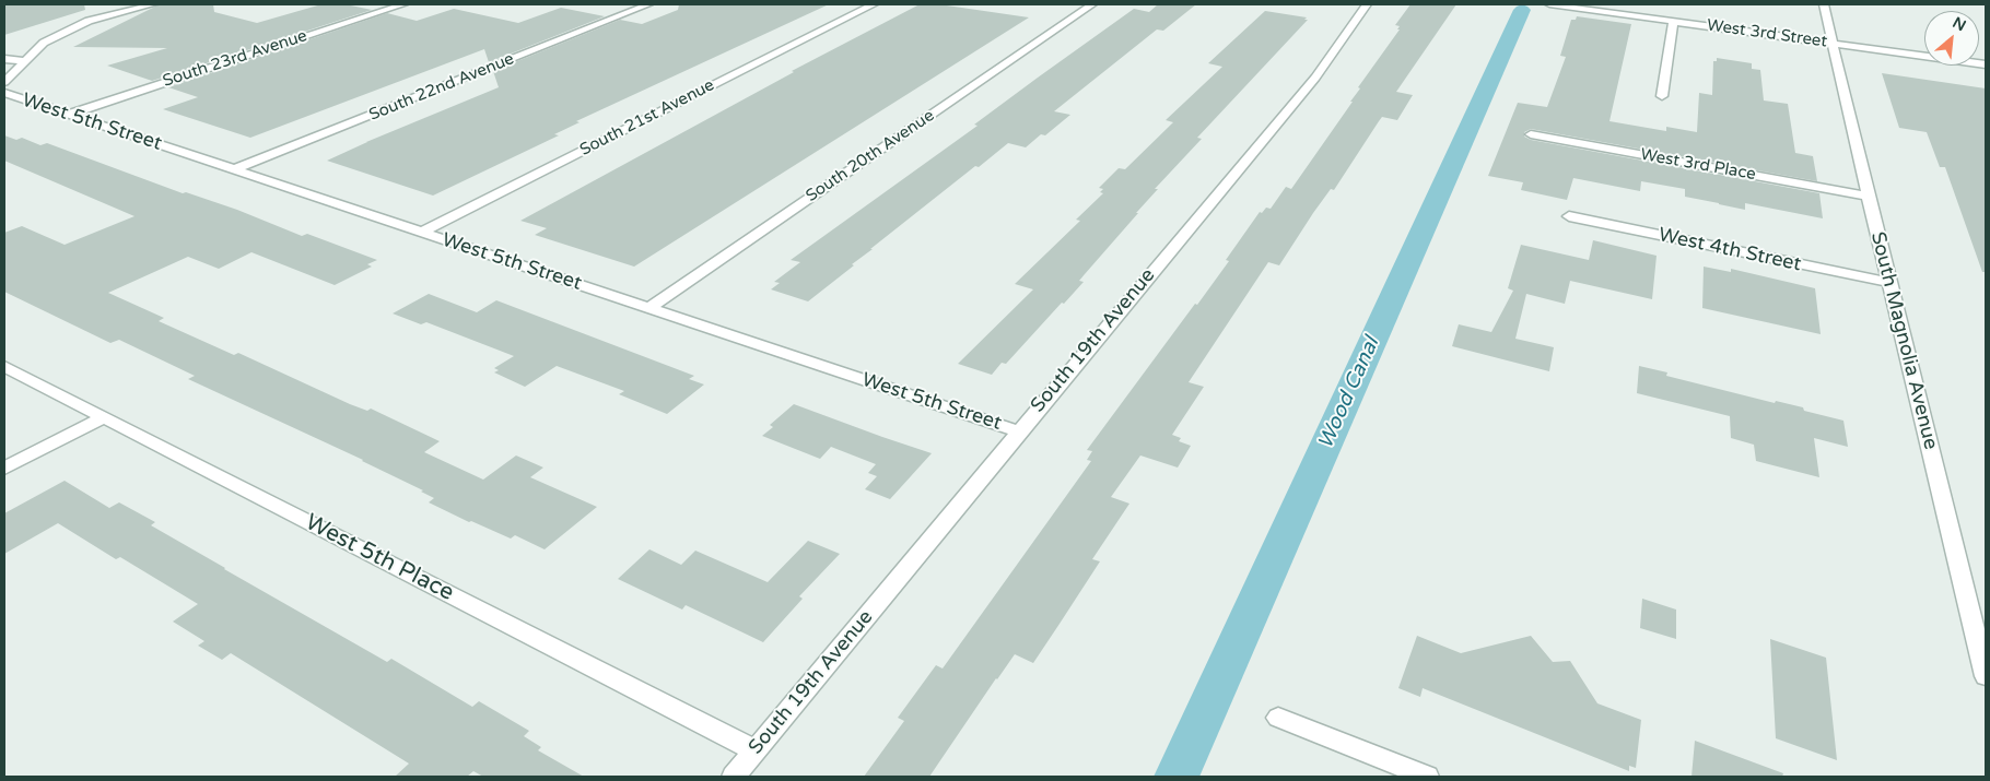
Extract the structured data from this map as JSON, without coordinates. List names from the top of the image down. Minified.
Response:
{"streets":{"street":["West 3rd Street","South 23rd Avenue","South 22nd Avenue","South 21st Avenue","West 5th Street","South 20th Avenue","West 3rd Place","West 4th Street","South 19th Avenue","South Magnolia Avenue","West 5th Place"]},"crossings":[["West 3rd Street","South Magnolia Avenue"],["South 23rd Avenue","West 5th Street"],["South 22nd Avenue","West 5th Street"],["South 21st Avenue","West 5th Street"],["West 5th Street","South 20th Avenue"],["West 5th Street","South 19th Avenue"],["West 3rd Place","South Magnolia Avenue"],["West 4th Street","South Magnolia Avenue"],["South 19th Avenue","West 5th Place"]],"water":["Wood Canal"],"north":"top right"}
